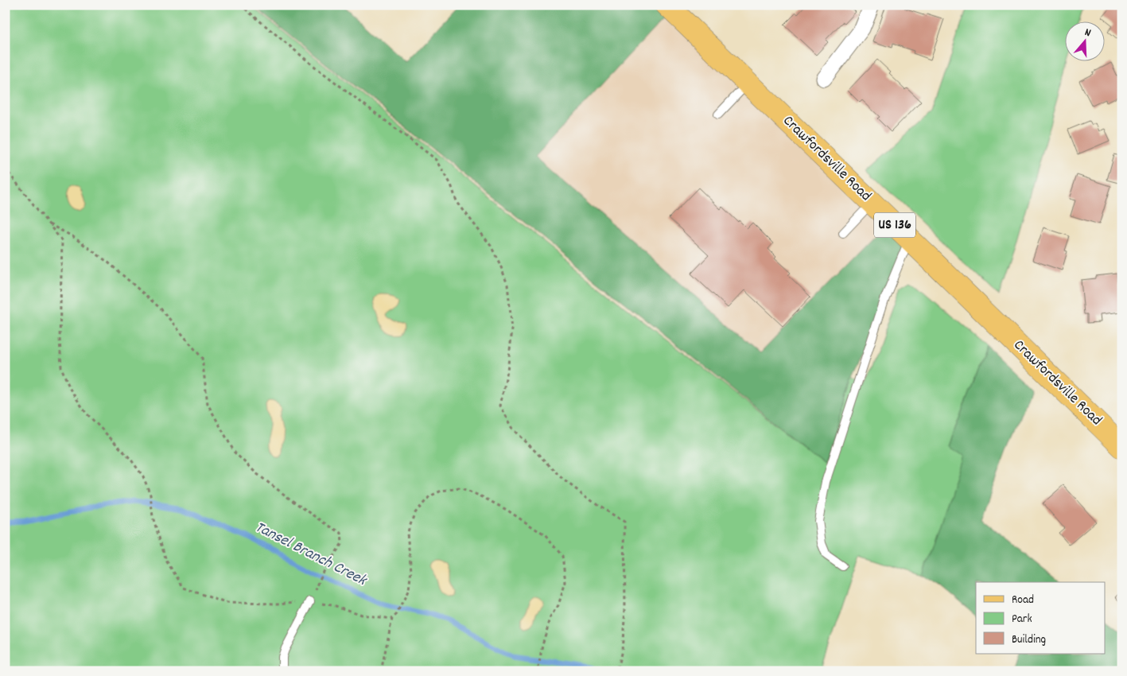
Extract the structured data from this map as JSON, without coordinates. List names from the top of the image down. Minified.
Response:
{"streets":{"main road":["Crawfordsville Road","US 136"]},"water":["Tansel Branch Creek"],"legend":["Road","Park","Building"],"north":"top"}
